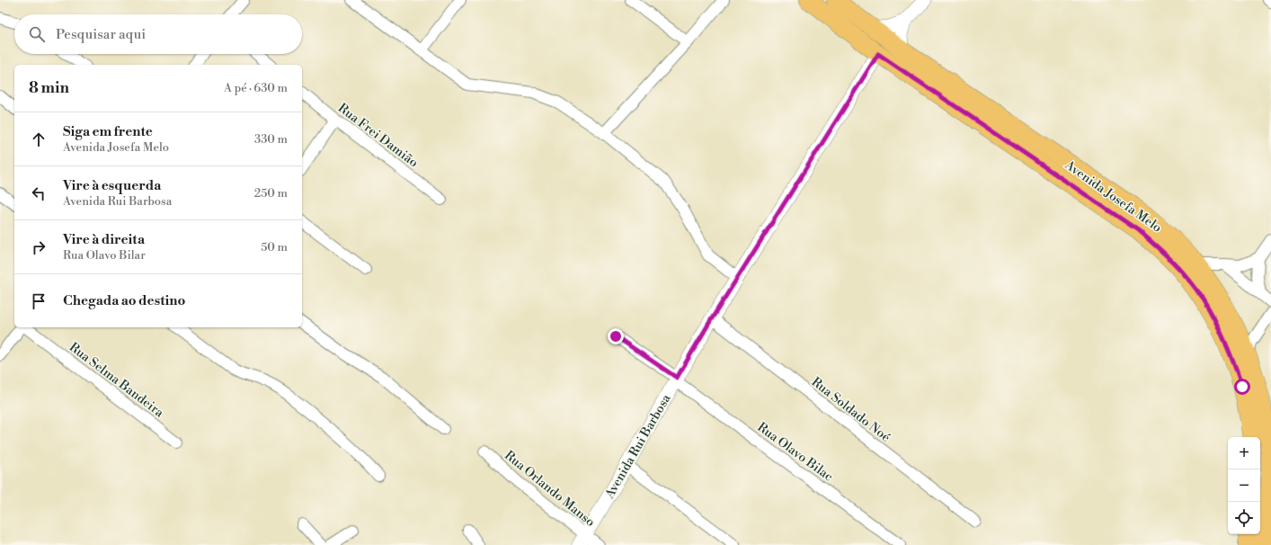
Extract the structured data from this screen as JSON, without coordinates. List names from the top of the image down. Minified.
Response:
{"streets":{"main road":["Avenida Josefa Melo"],"street":["Rua Frei Damião","Rua Selma Bandeira","Rua Soldado Noé","Avenida Rui Barbosa","Rua Olavo Bilac","Rua Orlando Manso"]},"crossings":[["Avenida Josefa Melo","Avenida Rui Barbosa"],["Rua Soldado Noé","Avenida Rui Barbosa"],["Avenida Rui Barbosa","Rua Olavo Bilac"],["Avenida Rui Barbosa","Rua Orlando Manso"]],"page":{"search":"Pesquisar aqui","heading":["8 min","A pé · 630 m"],"list":[["Siga em frente","Avenida Josefa Melo","330 m"],["Vire à esquerda","Avenida Rui Barbosa","250 m"],["Vire à direita","Rua Olavo Bilar","50 m"],"Chegada ao destino"],"map_buttons":["+","−"]}}
